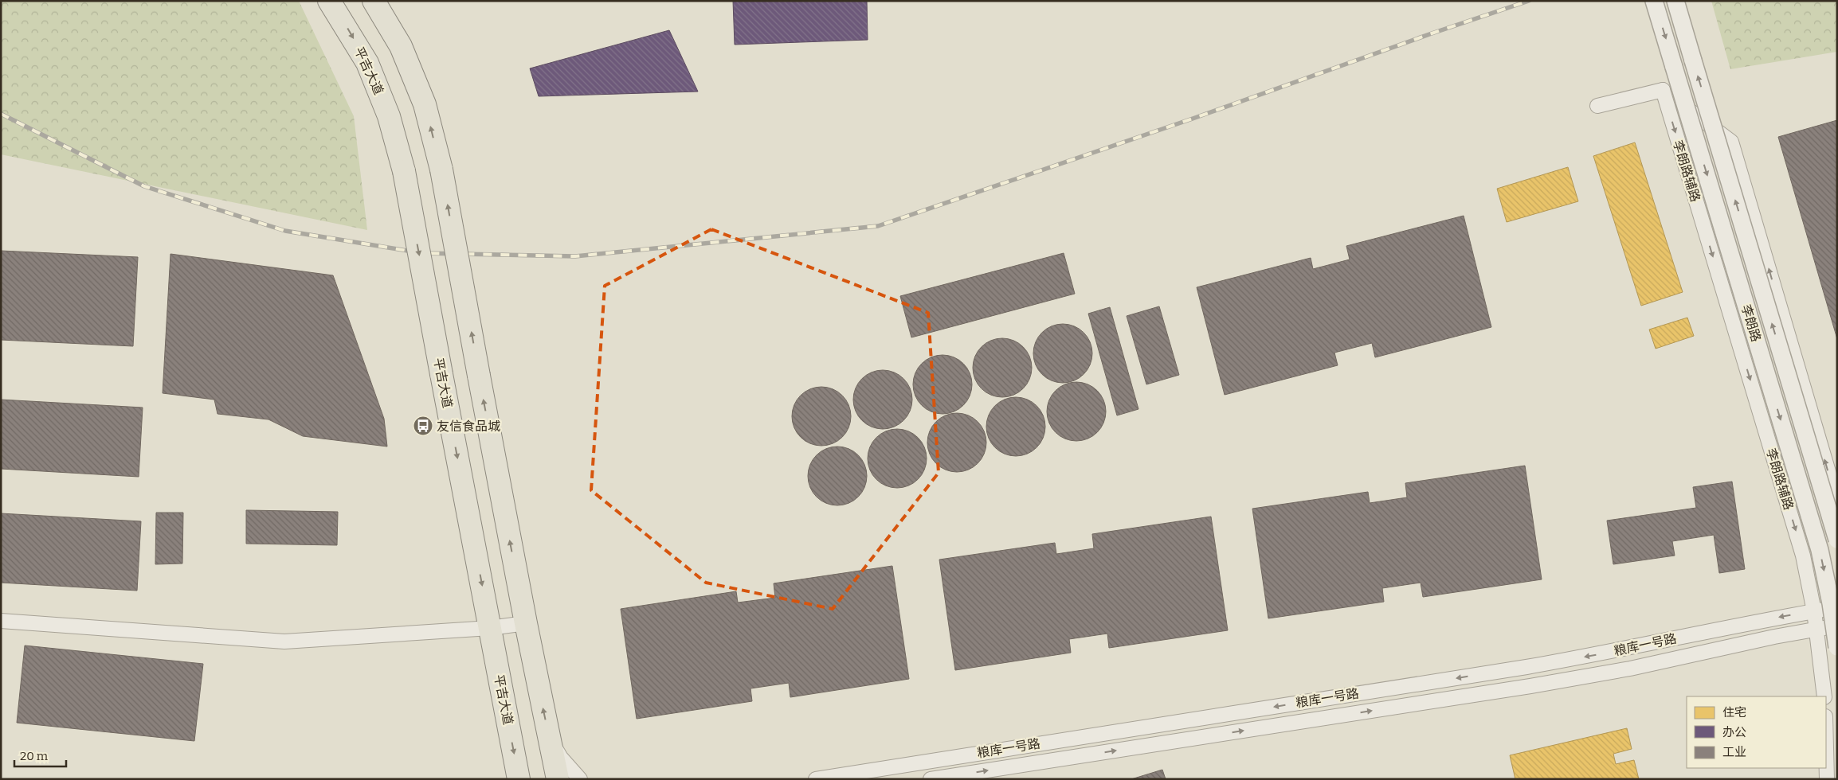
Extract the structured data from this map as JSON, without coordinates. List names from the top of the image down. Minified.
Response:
{"streets":{"main road":["平吉大道"],"street":["李朗路辅路","李朗路","粮库一号路"]},"crossings":[["李朗路辅路","粮库一号路"]],"places":{"bus stop":["友信食品城"]},"legend":["住宅","办公","工业"],"scale_bar":"20 m"}
